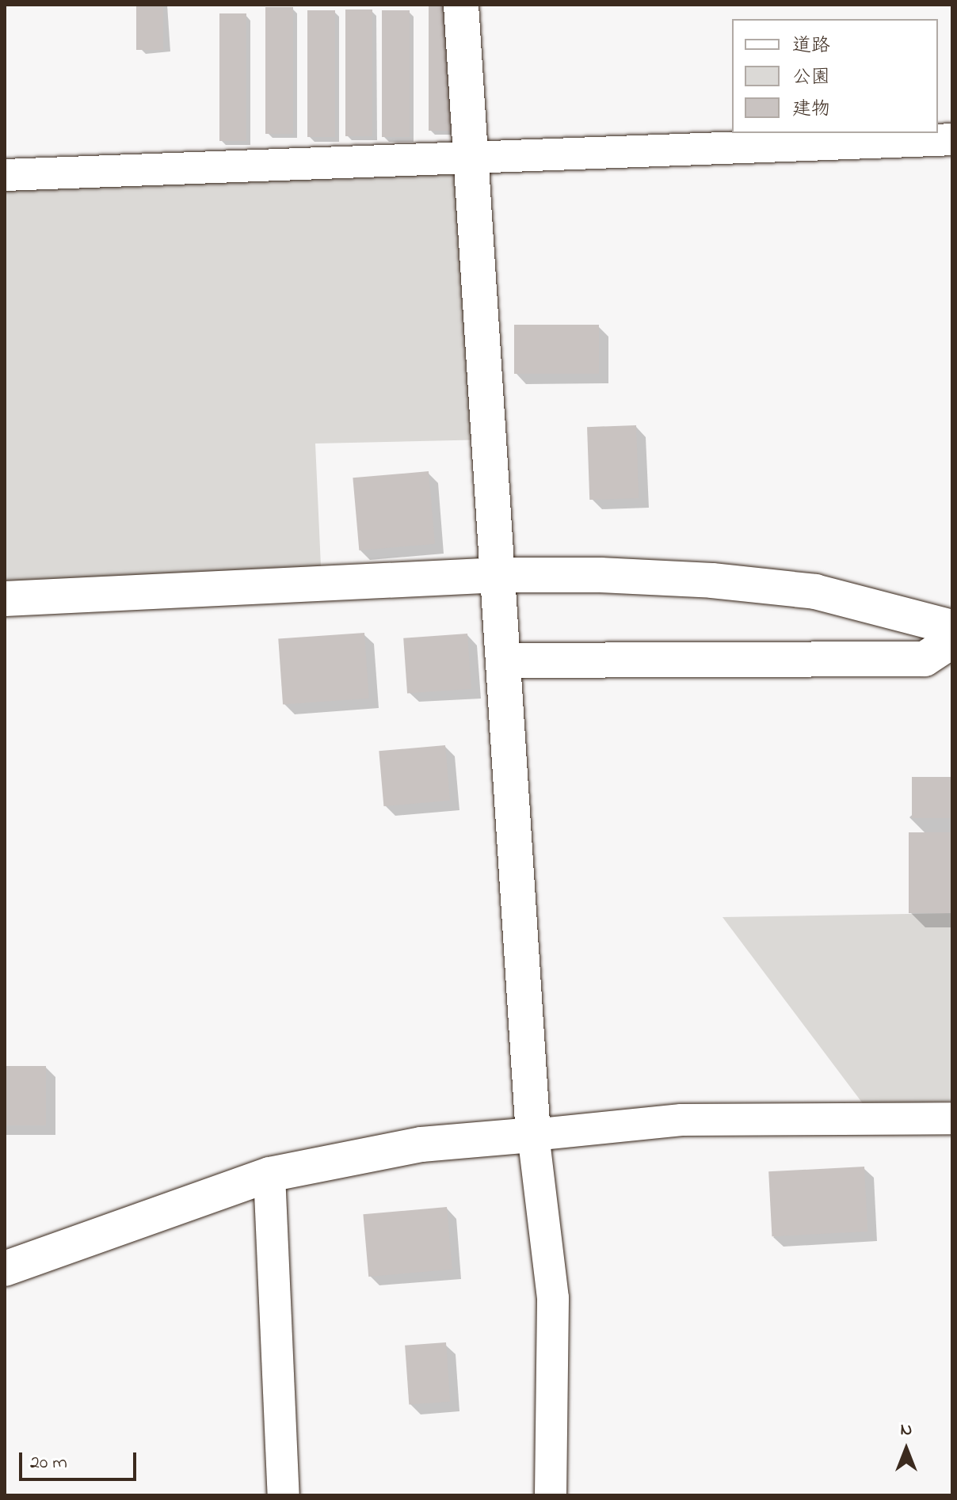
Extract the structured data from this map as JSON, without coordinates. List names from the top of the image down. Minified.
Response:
{"legend":["道路","公園","建物"],"scale_bar":"20 m","north":"top"}
